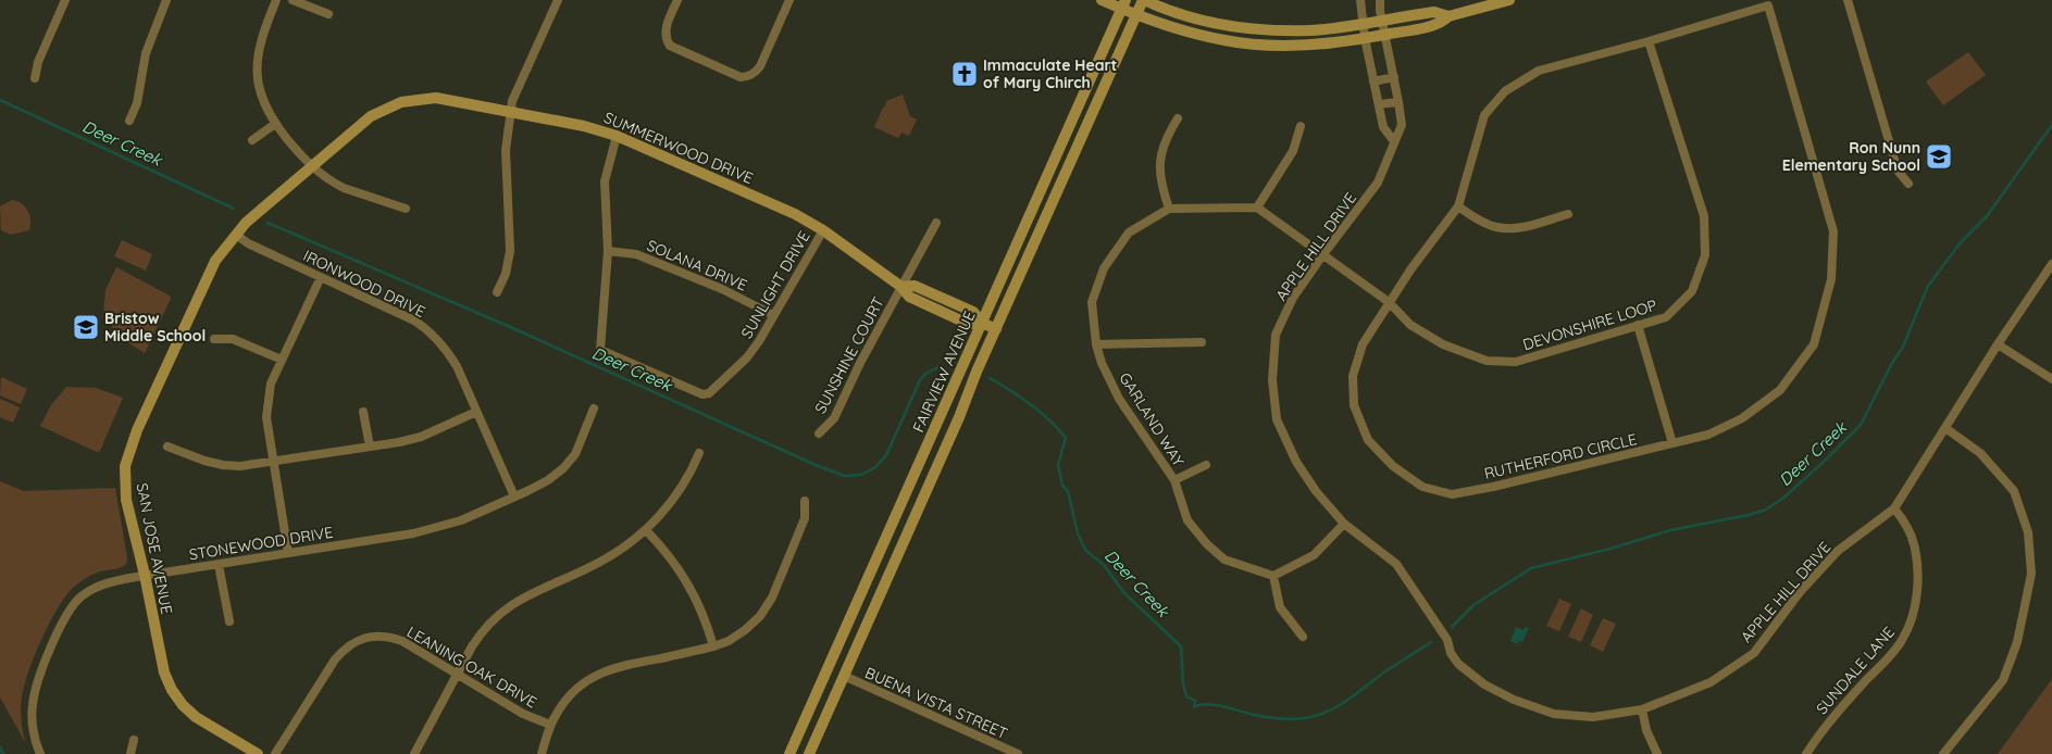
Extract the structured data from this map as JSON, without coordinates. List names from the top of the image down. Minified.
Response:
{"streets":{"street":["SUMMERWOOD DRIVE","APPLE HILL DRIVE","SOLANA DRIVE","IRONWOOD DRIVE","SUNLIGHT DRIVE","DEVONSHIRE LOOP","SUNSHINE COURT","FAIRVIEW AVENUE","GARLAND WAY","RUTHERFORD CIRCLE","STONEWOOD DRIVE","SAN JOSE AVENUE","LEANING OAK DRIVE","SUNDALE LANE","BUENA VISTA STREET"]},"crossings":[["SUMMERWOOD DRIVE","SUNLIGHT DRIVE"],["SUMMERWOOD DRIVE","SUNSHINE COURT"],["SUMMERWOOD DRIVE","FAIRVIEW AVENUE"],["SUMMERWOOD DRIVE","SAN JOSE AVENUE"],["APPLE HILL DRIVE","DEVONSHIRE LOOP"],["APPLE HILL DRIVE","SUNDALE LANE"],["SOLANA DRIVE","SUNLIGHT DRIVE"],["IRONWOOD DRIVE","STONEWOOD DRIVE"],["IRONWOOD DRIVE","SAN JOSE AVENUE"],["DEVONSHIRE LOOP","RUTHERFORD CIRCLE"],["FAIRVIEW AVENUE","BUENA VISTA STREET"],["STONEWOOD DRIVE","SAN JOSE AVENUE"]],"water":["Deer Creek"],"places":{"church":["Immaculate Heart of Mary Chirch"],"school or university":["Ron Nunn Elementary School","Bristow Middle School"]}}
